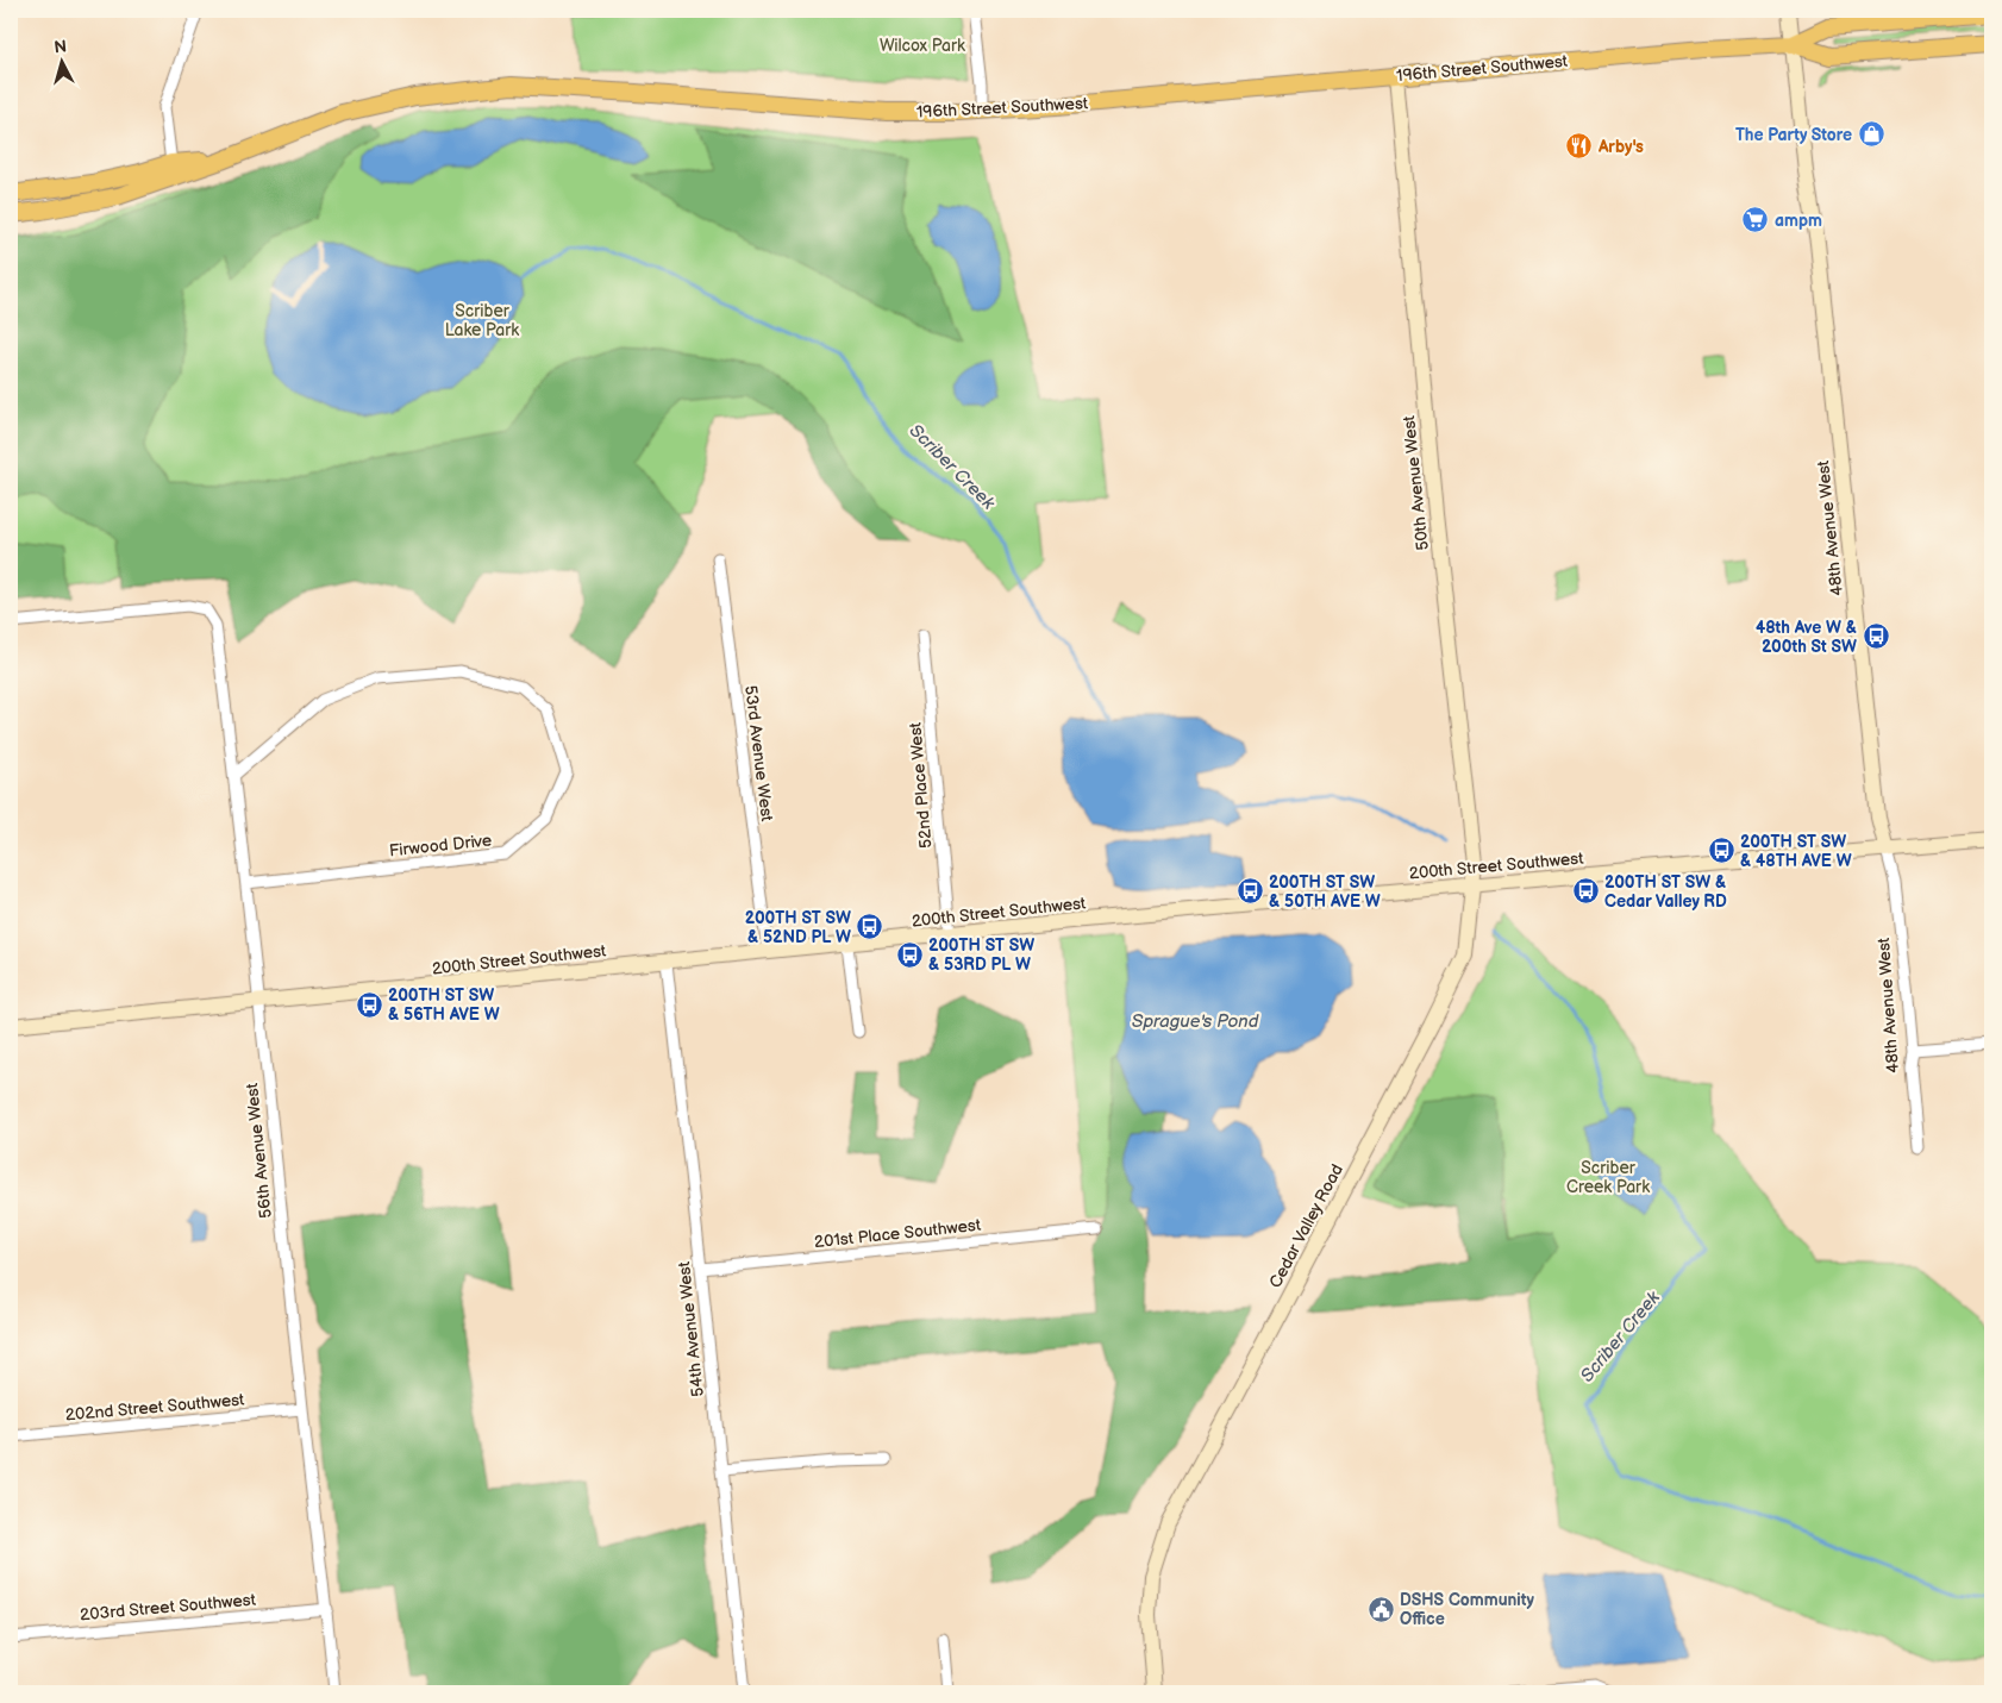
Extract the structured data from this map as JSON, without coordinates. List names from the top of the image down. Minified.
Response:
{"streets":{"main road":["196th Street Southwest"],"street":["50th Avenue West","48th Avenue West","53rd Avenue West","52nd Place West","Firwood Drive","200th Street Southwest","56th Avenue West","Cedar Valley Road","201st Place Southwest","54th Avenue West","202nd Street Southwest","203rd Street Southwest"]},"crossings":[["196th Street Southwest","50th Avenue West"],["196th Street Southwest","48th Avenue West"],["50th Avenue West","200th Street Southwest"],["50th Avenue West","Cedar Valley Road"],["48th Avenue West","200th Street Southwest"],["53rd Avenue West","200th Street Southwest"],["52nd Place West","200th Street Southwest"],["Firwood Drive","56th Avenue West"],["200th Street Southwest","56th Avenue West"],["200th Street Southwest","Cedar Valley Road"],["200th Street Southwest","54th Avenue West"],["56th Avenue West","202nd Street Southwest"],["56th Avenue West","203rd Street Southwest"],["201st Place Southwest","54th Avenue West"]],"water":["Scriber Creek","Sprague's Pond"],"parks":["Wilcox Park","Scriber Lake Park","Scriber Creek Park"],"places":{"shop":["The Party Store"],"restaurant":["Arby's"],"supermarket":["ampm"],"bus stop":["48th Ave W & 200th St SW","200TH ST SW & 48TH AVE W","200TH ST SW & 50TH AVE W","200TH ST SW & Cedar Valley RD","200TH ST SW & 52ND PL W","200TH ST SW & 53RD PL W","200TH ST SW & 56TH AVE W"],"public building":["DSHS Community Office"]},"north":"top"}
